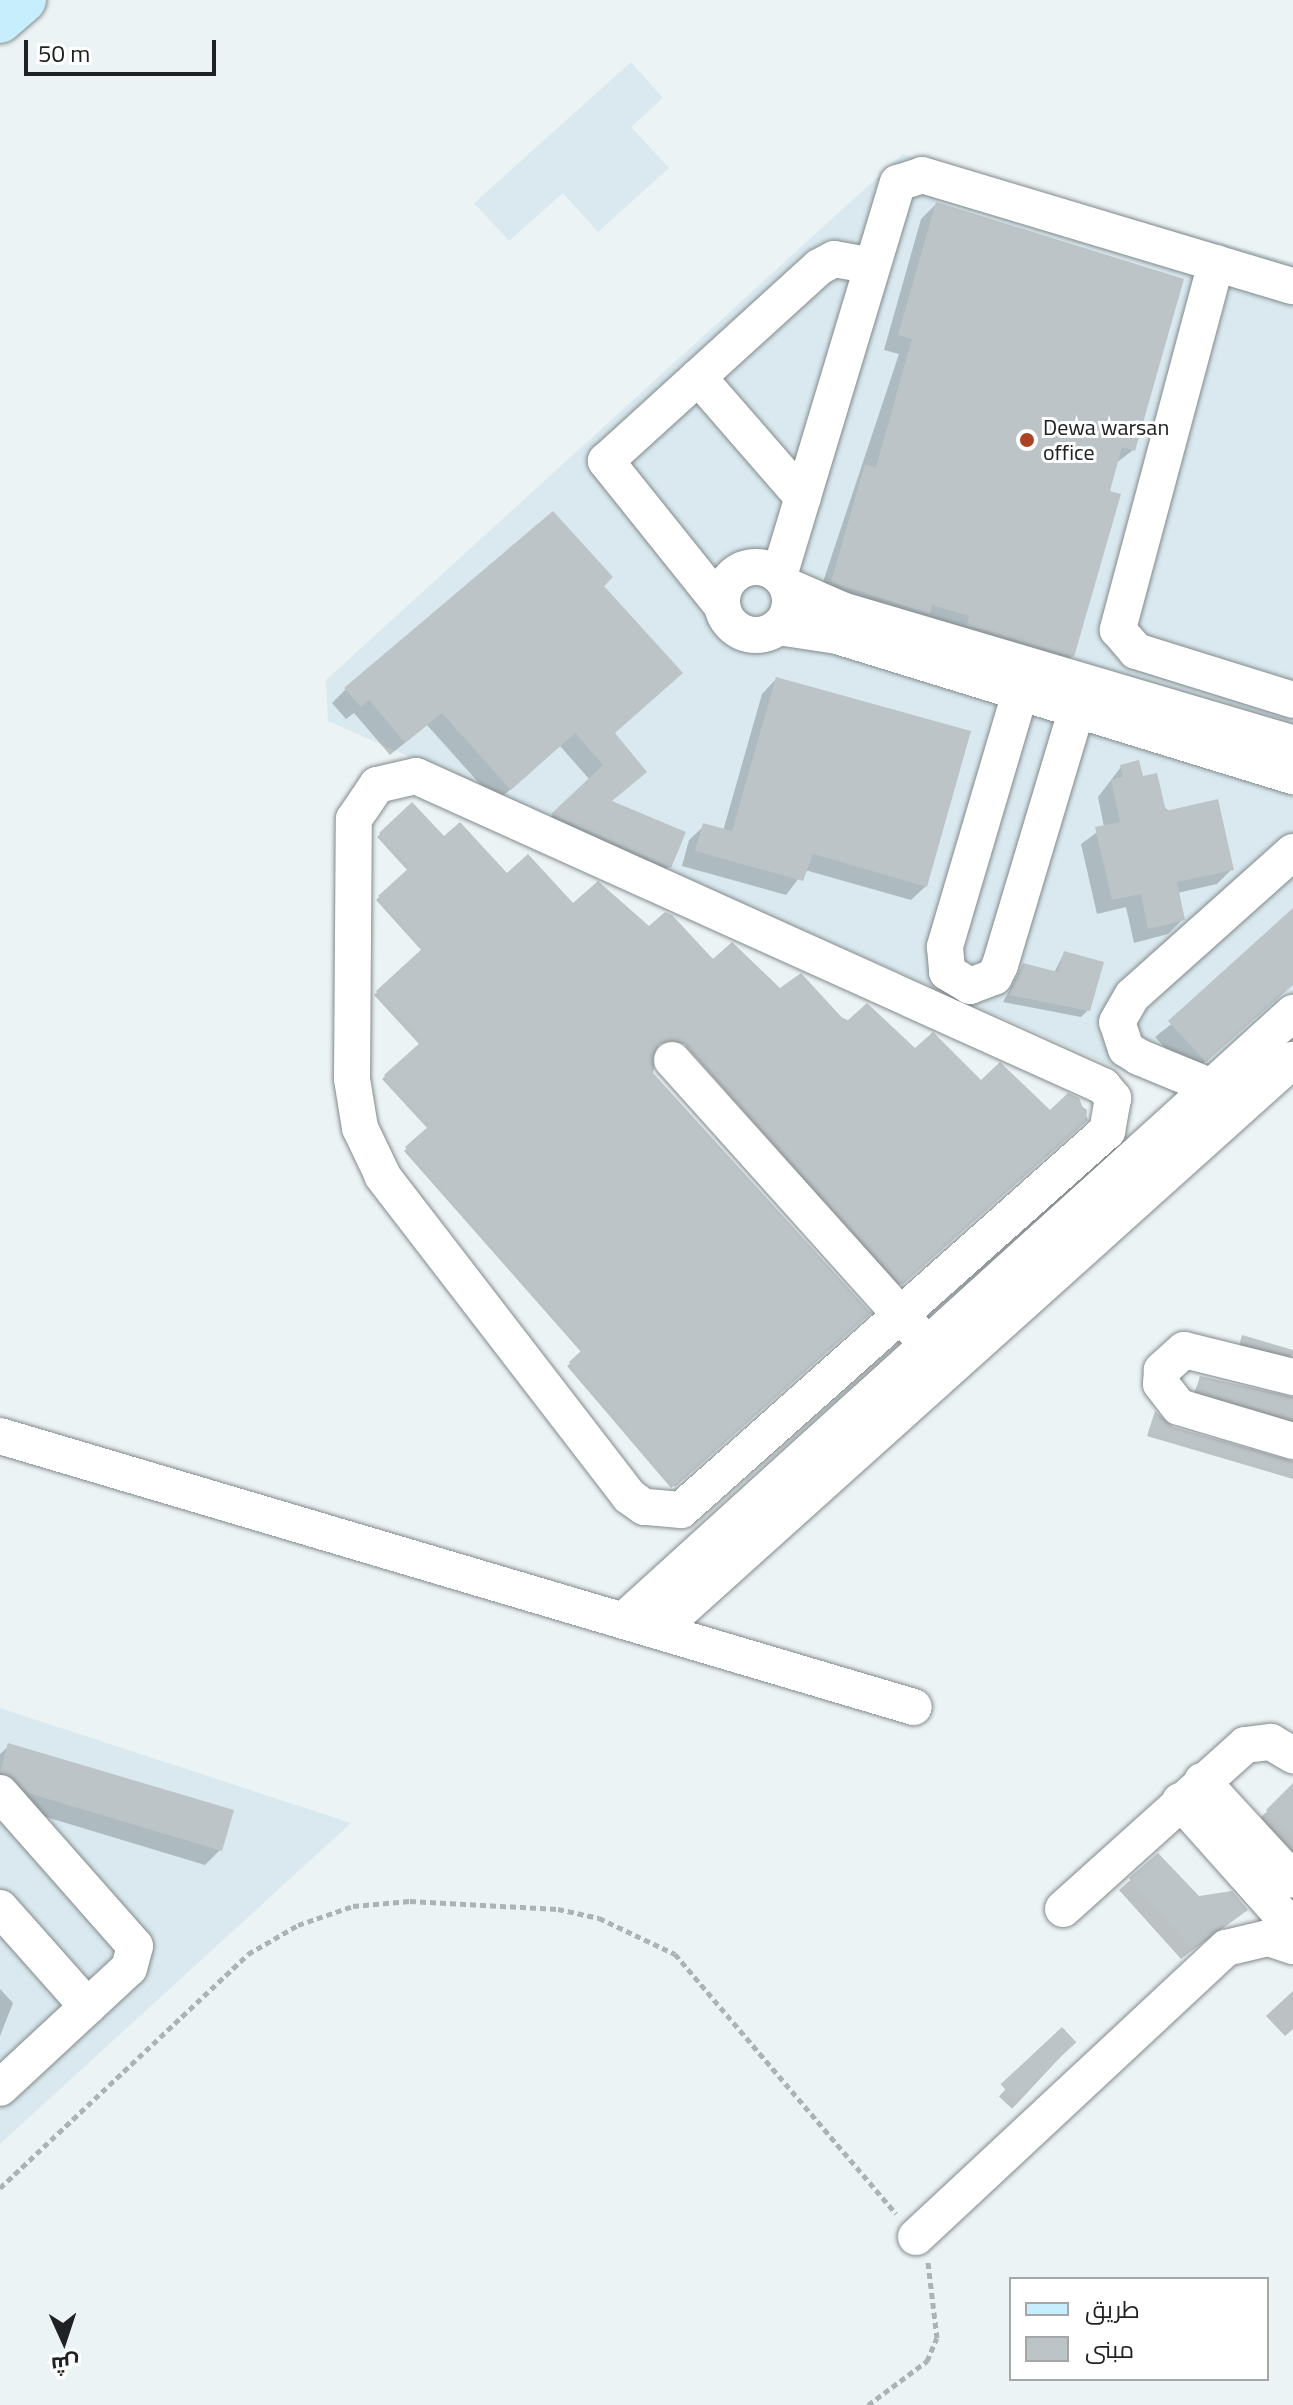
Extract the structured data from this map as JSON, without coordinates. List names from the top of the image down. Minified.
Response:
{"places":["Dewa warsan office"],"legend":["طريق","مبنى"],"scale_bar":"50 m","north":"bottom"}
